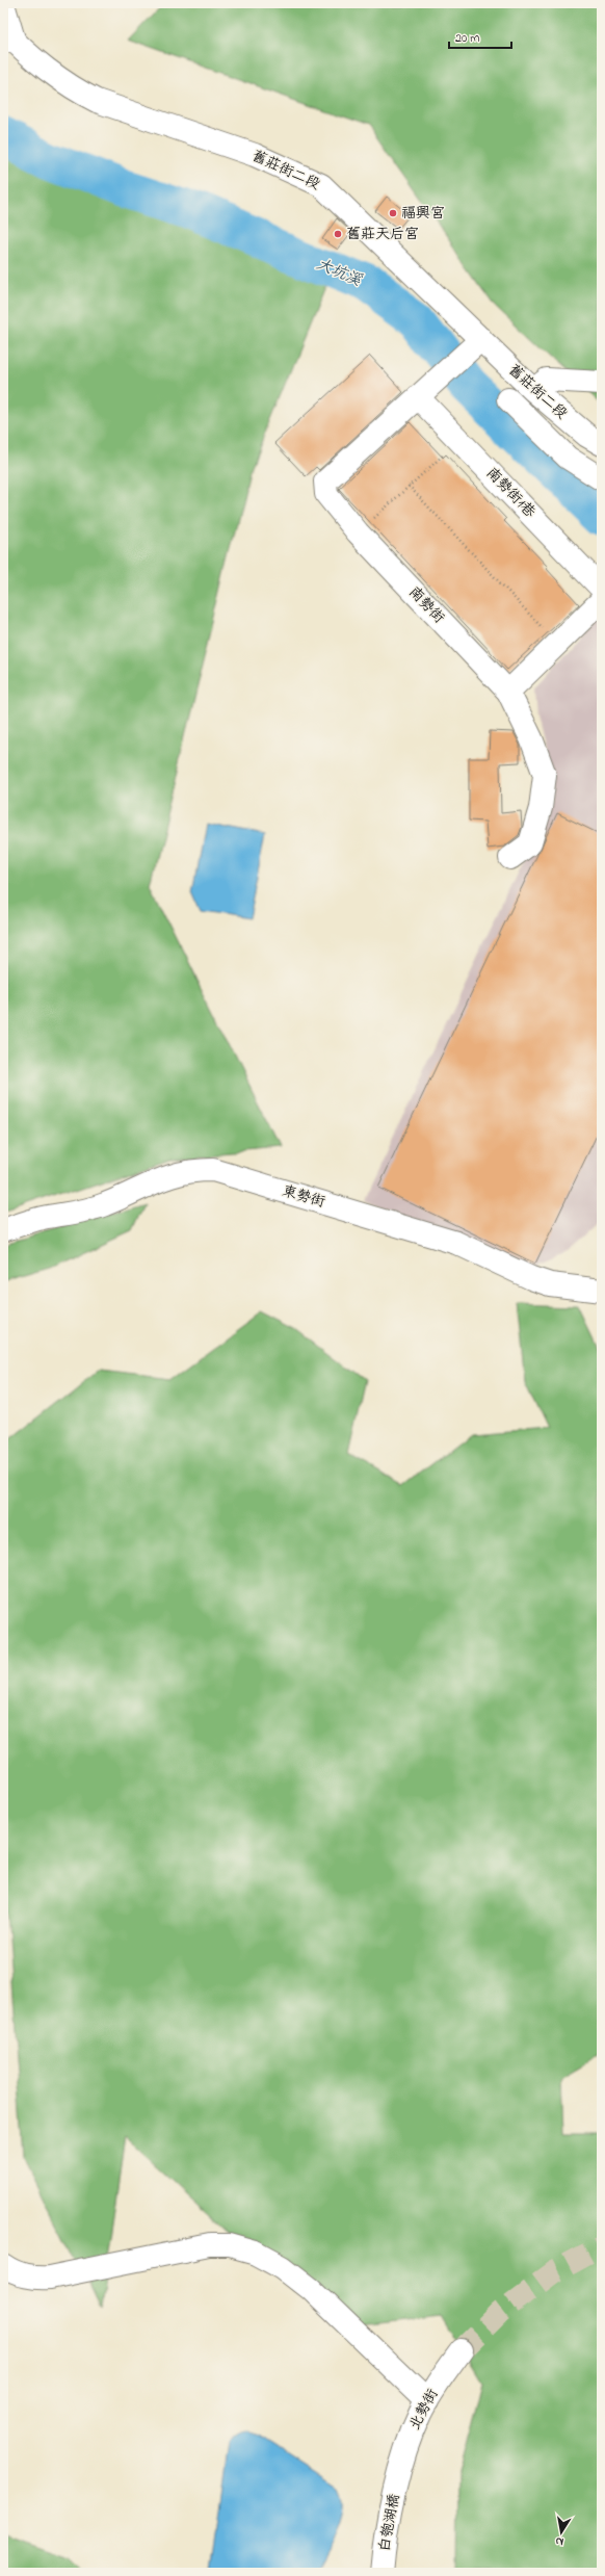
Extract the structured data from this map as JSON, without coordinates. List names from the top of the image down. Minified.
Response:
{"streets":{"street":["舊莊街二段","南勢街1巷","南勢街","東勢街","北勢街","白匏湖橋"]},"crossings":[["南勢街1巷","南勢街"],["北勢街","白匏湖橋"]],"water":["大坑溪"],"places":["福興宮","舊莊天后宮"],"scale_bar":"20 m","north":"bottom"}
